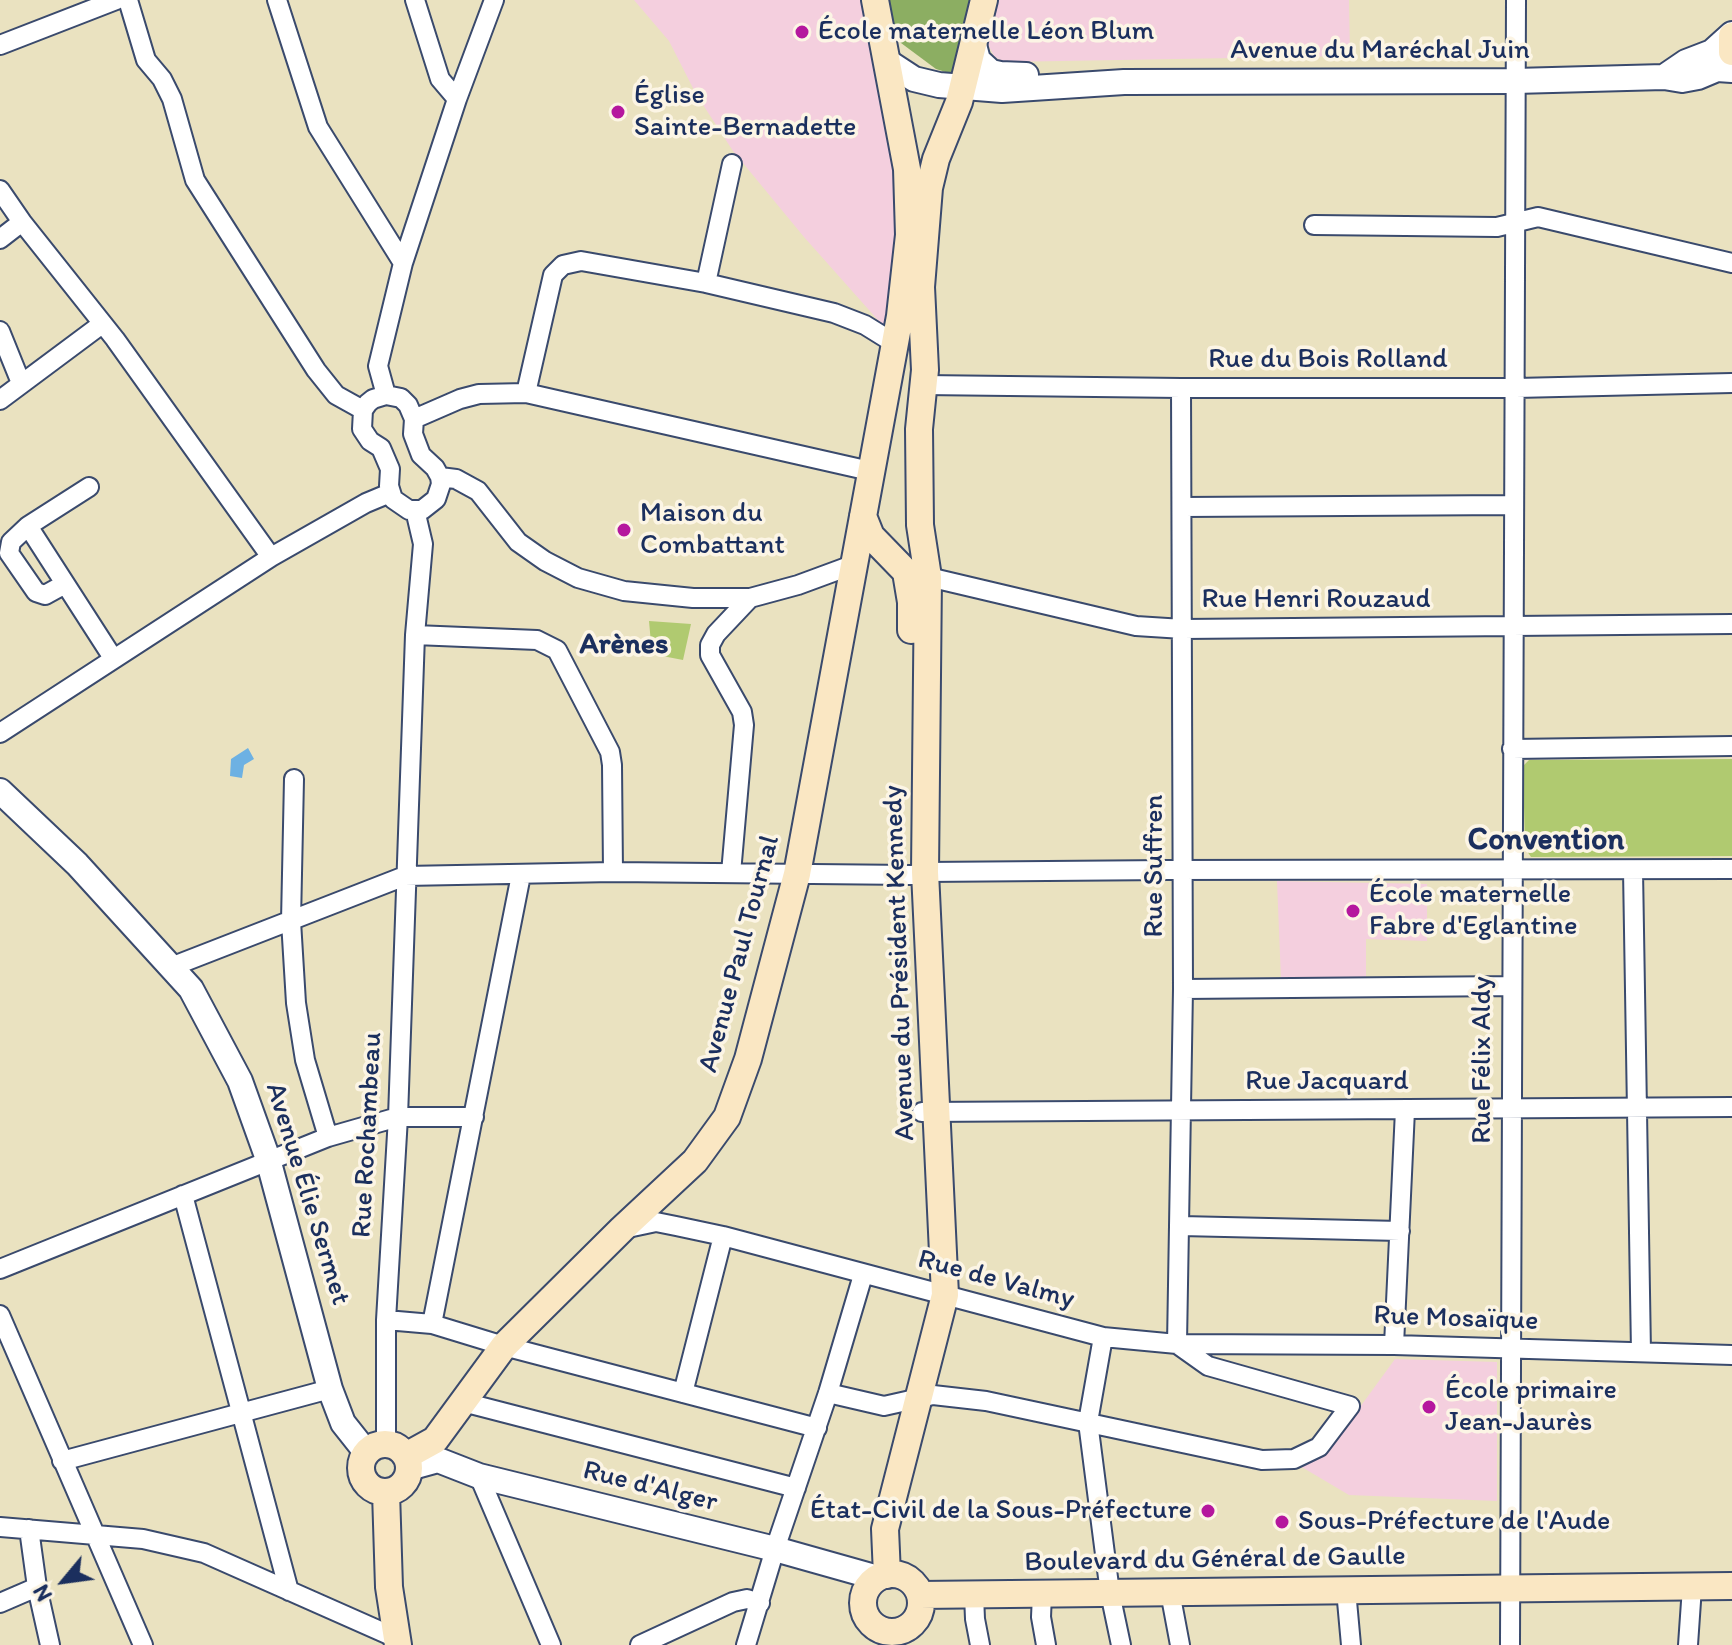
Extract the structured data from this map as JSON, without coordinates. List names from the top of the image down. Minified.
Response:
{"streets":{"main road":["Avenue Paul Tournal","Avenue du Président Kennedy","Boulevard du Général de Gaulle"],"street":["Avenue du Maréchal Juin","Rue du Bois Rolland","Rue Henri Rouzaud","Rue Suffren","Rue Félix Aldy","Rue Jacquard","Rue Rochambeau","Avenue Élie Sermet","Rue de Valmy","Rue Mosaïque","Rue d'Alger"]},"crossings":[["Avenue du Maréchal Juin","Avenue Paul Tournal"],["Avenue du Maréchal Juin","Avenue du Président Kennedy"],["Avenue du Maréchal Juin","Rue Félix Aldy"],["Rue du Bois Rolland","Rue Suffren"],["Rue du Bois Rolland","Avenue du Président Kennedy"],["Rue du Bois Rolland","Rue Félix Aldy"],["Rue Henri Rouzaud","Rue Suffren"],["Rue Henri Rouzaud","Avenue du Président Kennedy"],["Rue Henri Rouzaud","Rue Félix Aldy"],["Rue Suffren","Rue Jacquard"],["Rue Suffren","Rue de Valmy"],["Rue Suffren","Rue Mosaïque"],["Avenue Paul Tournal","Rue Rochambeau"],["Avenue Paul Tournal","Avenue Élie Sermet"],["Avenue Paul Tournal","Rue de Valmy"],["Avenue Paul Tournal","Rue d'Alger"],["Avenue du Président Kennedy","Rue Jacquard"],["Avenue du Président Kennedy","Rue de Valmy"],["Avenue du Président Kennedy","Rue d'Alger"],["Avenue du Président Kennedy","Boulevard du Général de Gaulle"],["Rue Félix Aldy","Rue Jacquard"],["Rue Félix Aldy","Rue Mosaïque"],["Rue Félix Aldy","Boulevard du Général de Gaulle"],["Rue Rochambeau","Avenue Élie Sermet"],["Rue Rochambeau","Rue d'Alger"],["Avenue Élie Sermet","Rue d'Alger"],["Rue de Valmy","Rue Mosaïque"],["Rue d'Alger","Boulevard du Général de Gaulle"]],"districts":["Arènes","Convention"],"places":["École maternelle Léon Blum","Église Sainte-Bernadette","Maison du Combattant","École maternelle Fabre d'Eglantine","École primaire Jean-Jaurès","État-Civil de la Sous-Préfecture","Sous-Préfecture de l'Aude"],"north":"bottom left"}
